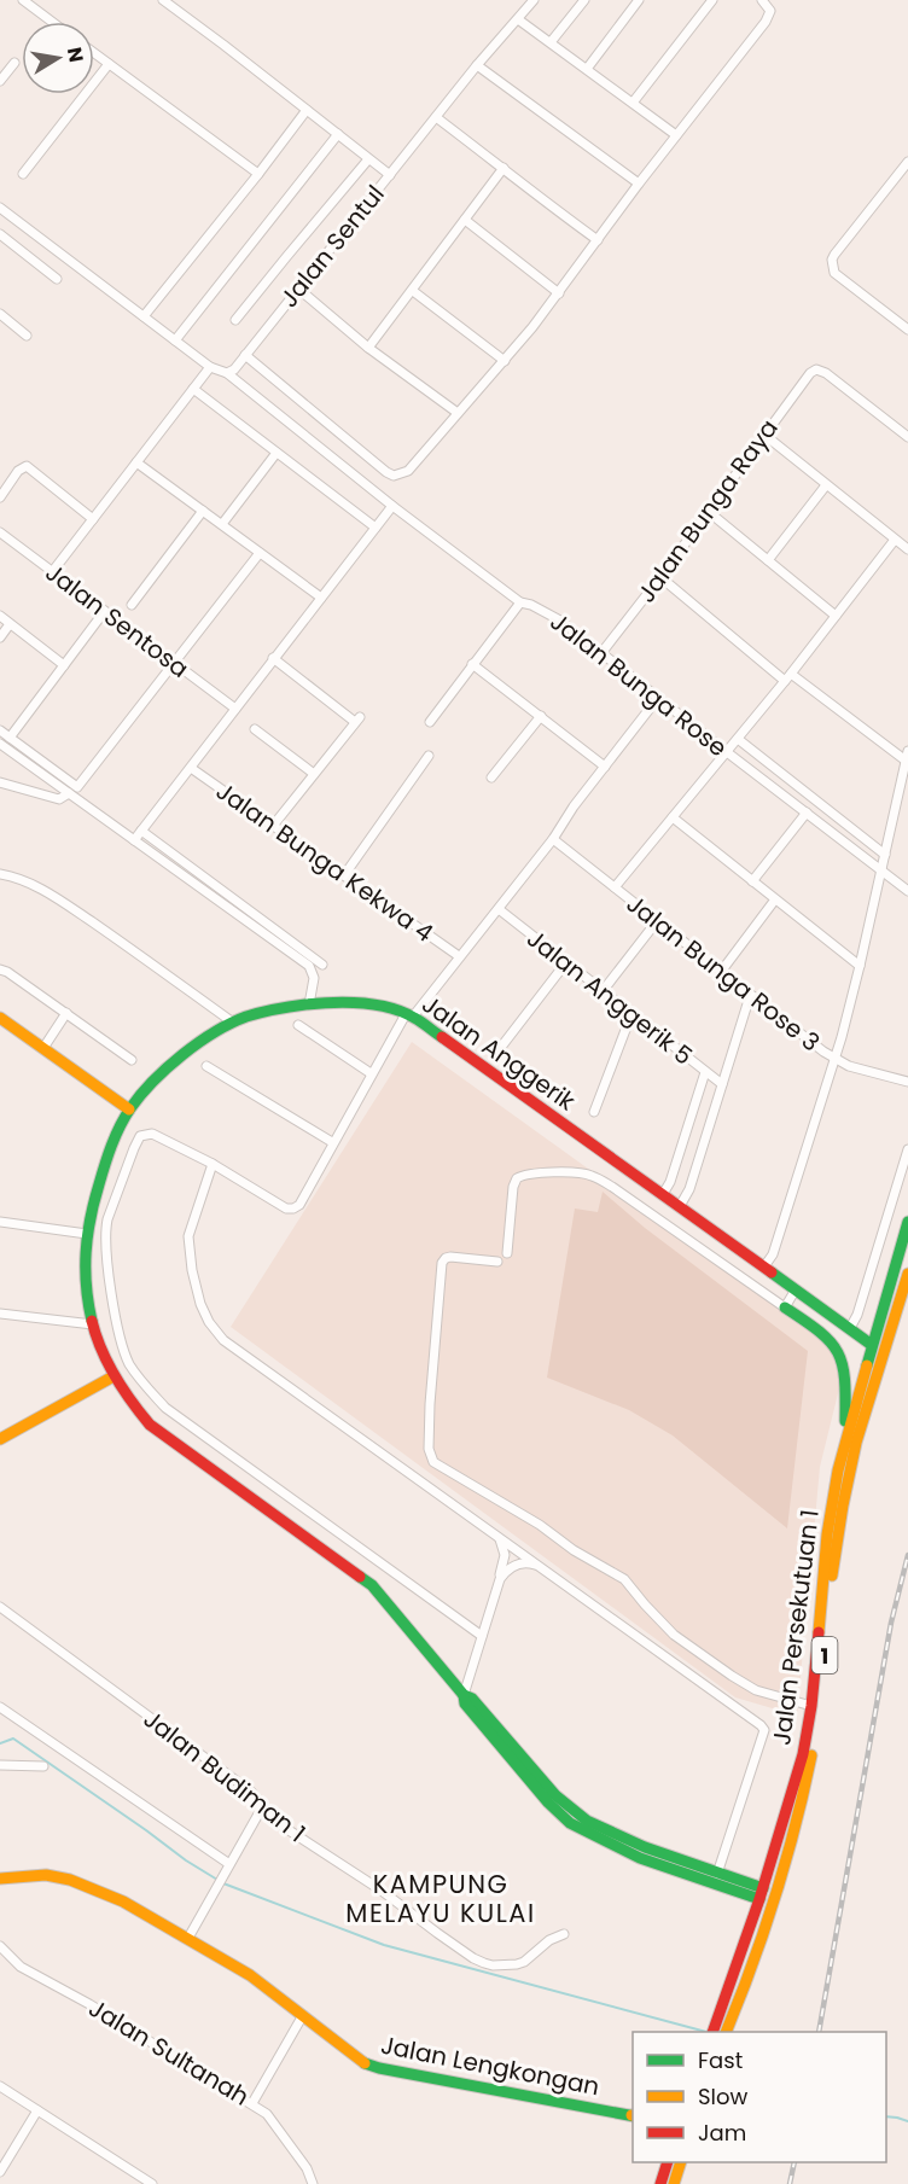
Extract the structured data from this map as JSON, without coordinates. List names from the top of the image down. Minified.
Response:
{"streets":{"main road":["Jalan Anggerik","Jalan Persekutuan 1","1","Jalan Lengkongan"],"street":["Jalan Sentul","Jalan Bunga Raya","Jalan Sentosa","Jalan Bunga Rose","Jalan Bunga Kekwa 4","Jalan Bunga Rose 3","Jalan Anggerik 5","Jalan Budiman 1","Jalan Sultanah"]},"crossings":[["Jalan Sentul","Jalan Bunga Rose"],["Jalan Bunga Raya","Jalan Bunga Rose"],["Jalan Anggerik","Jalan Persekutuan 1"]],"districts":["KAMPUNG MELAYU KULAI"],"legend":["Fast","Slow","Jam"],"north":"right"}
